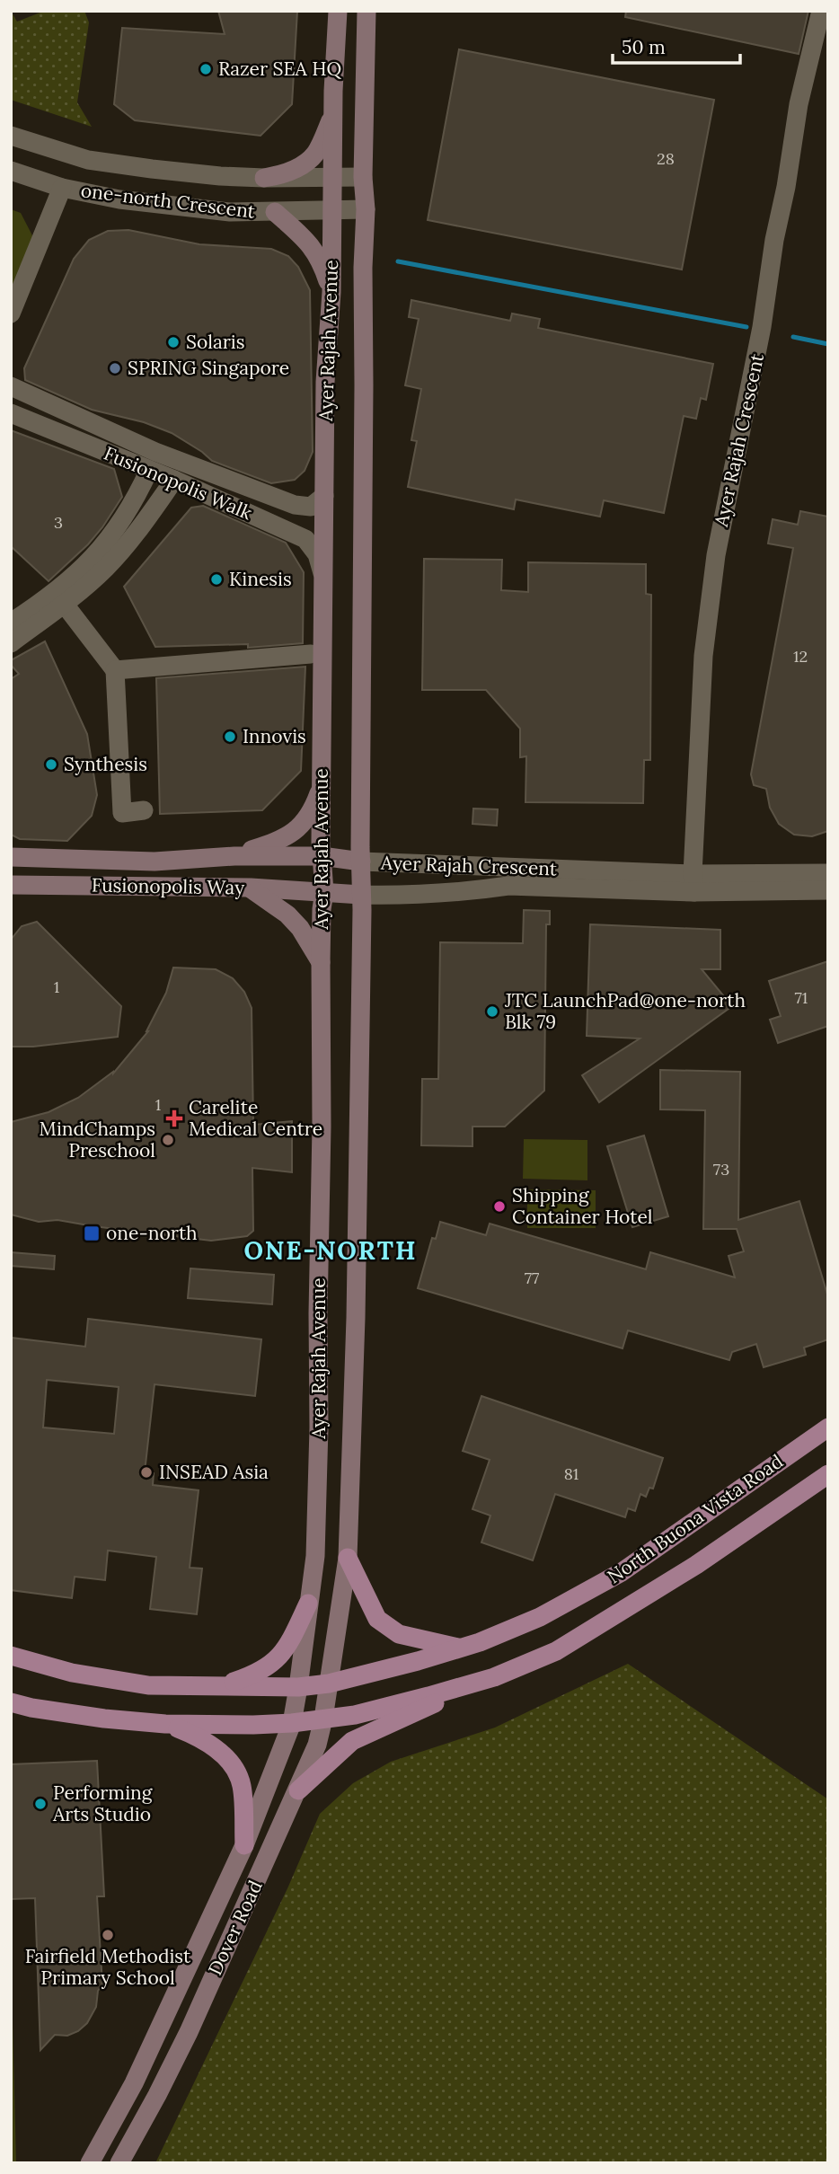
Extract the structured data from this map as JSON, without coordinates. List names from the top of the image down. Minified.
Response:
{"streets":{"main road":["North Buona Vista Road"],"street":["one-north Crescent","Ayer Rajah Avenue","Ayer Rajah Crescent","Fusionopolis Walk","Fusionopolis Way","Dover Road"]},"crossings":[["one-north Crescent","Ayer Rajah Avenue"],["Ayer Rajah Avenue","Ayer Rajah Crescent"],["Ayer Rajah Avenue","Fusionopolis Walk"],["Ayer Rajah Avenue","Fusionopolis Way"],["Ayer Rajah Avenue","North Buona Vista Road"],["Ayer Rajah Avenue","Dover Road"],["Ayer Rajah Crescent","Fusionopolis Way"],["North Buona Vista Road","Dover Road"]],"districts":["ONE-NORTH"],"places":{"other":["Razer SEA HQ","Solaris","SPRING Singapore","Kinesis","Innovis","Synthesis","JTC LaunchPad@one-north Blk 79","MindChamps Preschool","Shipping Container Hotel","INSEAD Asia","Performing Arts Studio","Fairfield Methodist Primary School"],"health":["Carelite Medical Centre"],"transit":["one-north"]},"house_numbers":["28","3","12","1","71","1","73","77","81"],"scale_bar":"50 m"}
